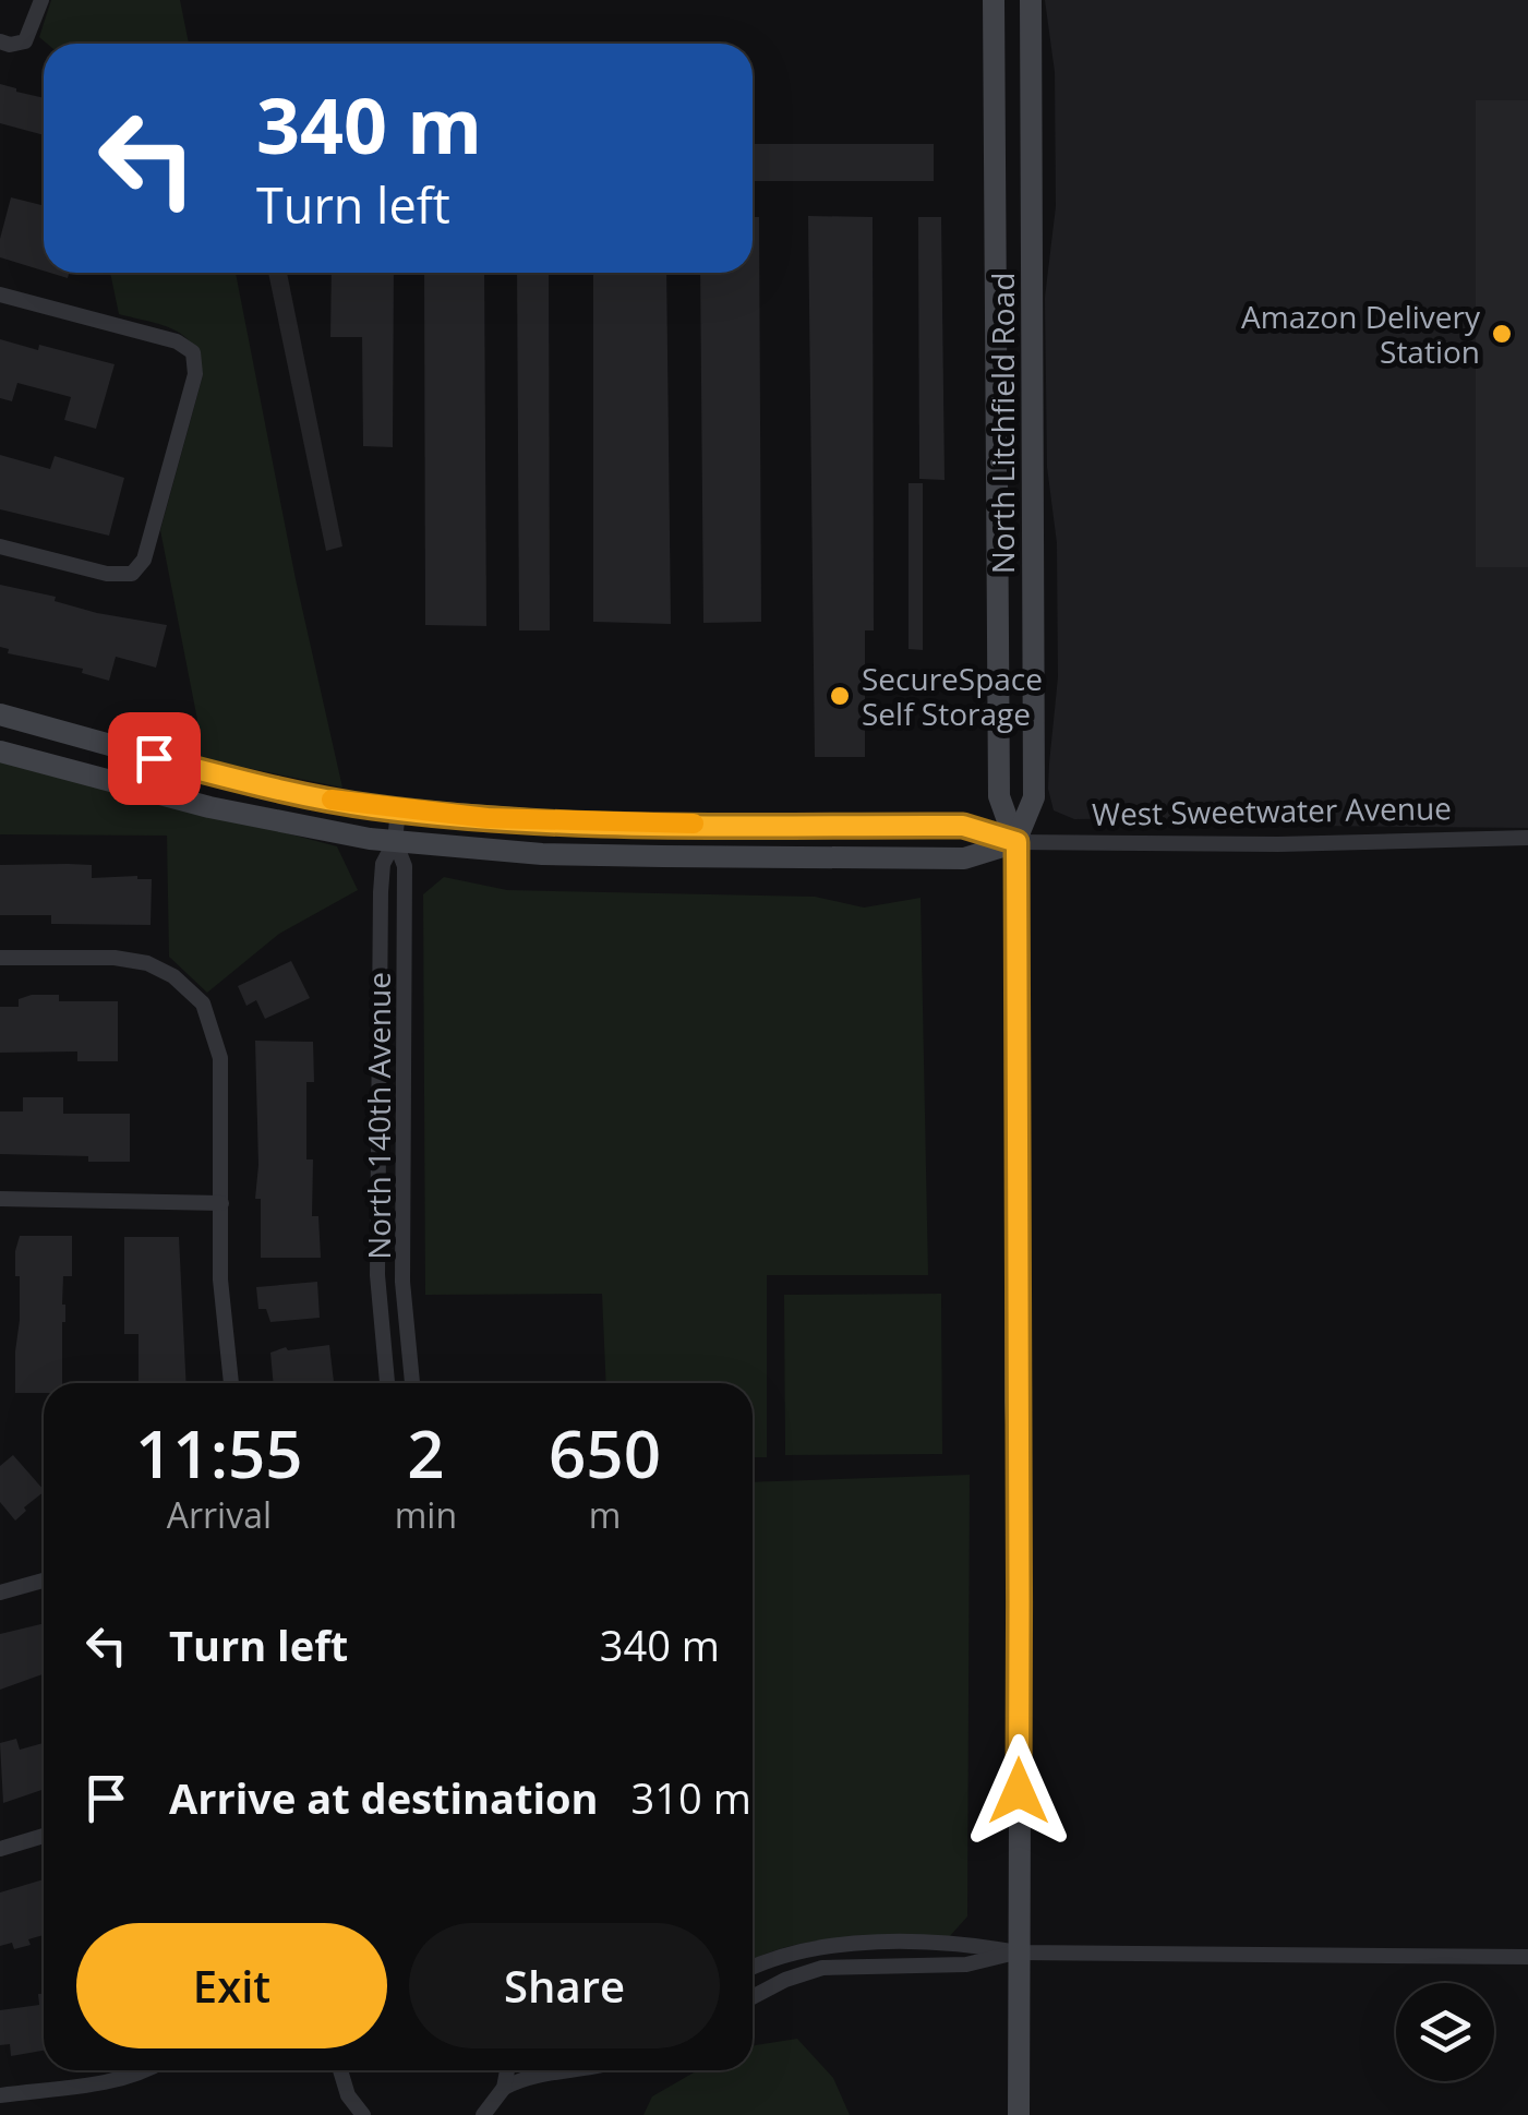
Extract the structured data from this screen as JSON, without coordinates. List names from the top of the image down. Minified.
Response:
{"streets":{"main road":["North Litchfield Road","West Sweetwater Avenue"],"street":["North 140th Avenue"]},"crossings":[["North Litchfield Road","West Sweetwater Avenue"],["West Sweetwater Avenue","North 140th Avenue"]],"places":["Amazon Delivery Station","SecureSpace Self Storage"],"page":{"turn":["340 m","Turn left"],"eta":["11:55","Arrival","2","min","650","m"],"list":[{"name":"Turn left","value":"340 m"},{"name":"Arrive at destination","value":"310 m"}],"buttons":["Exit","Share"]}}
